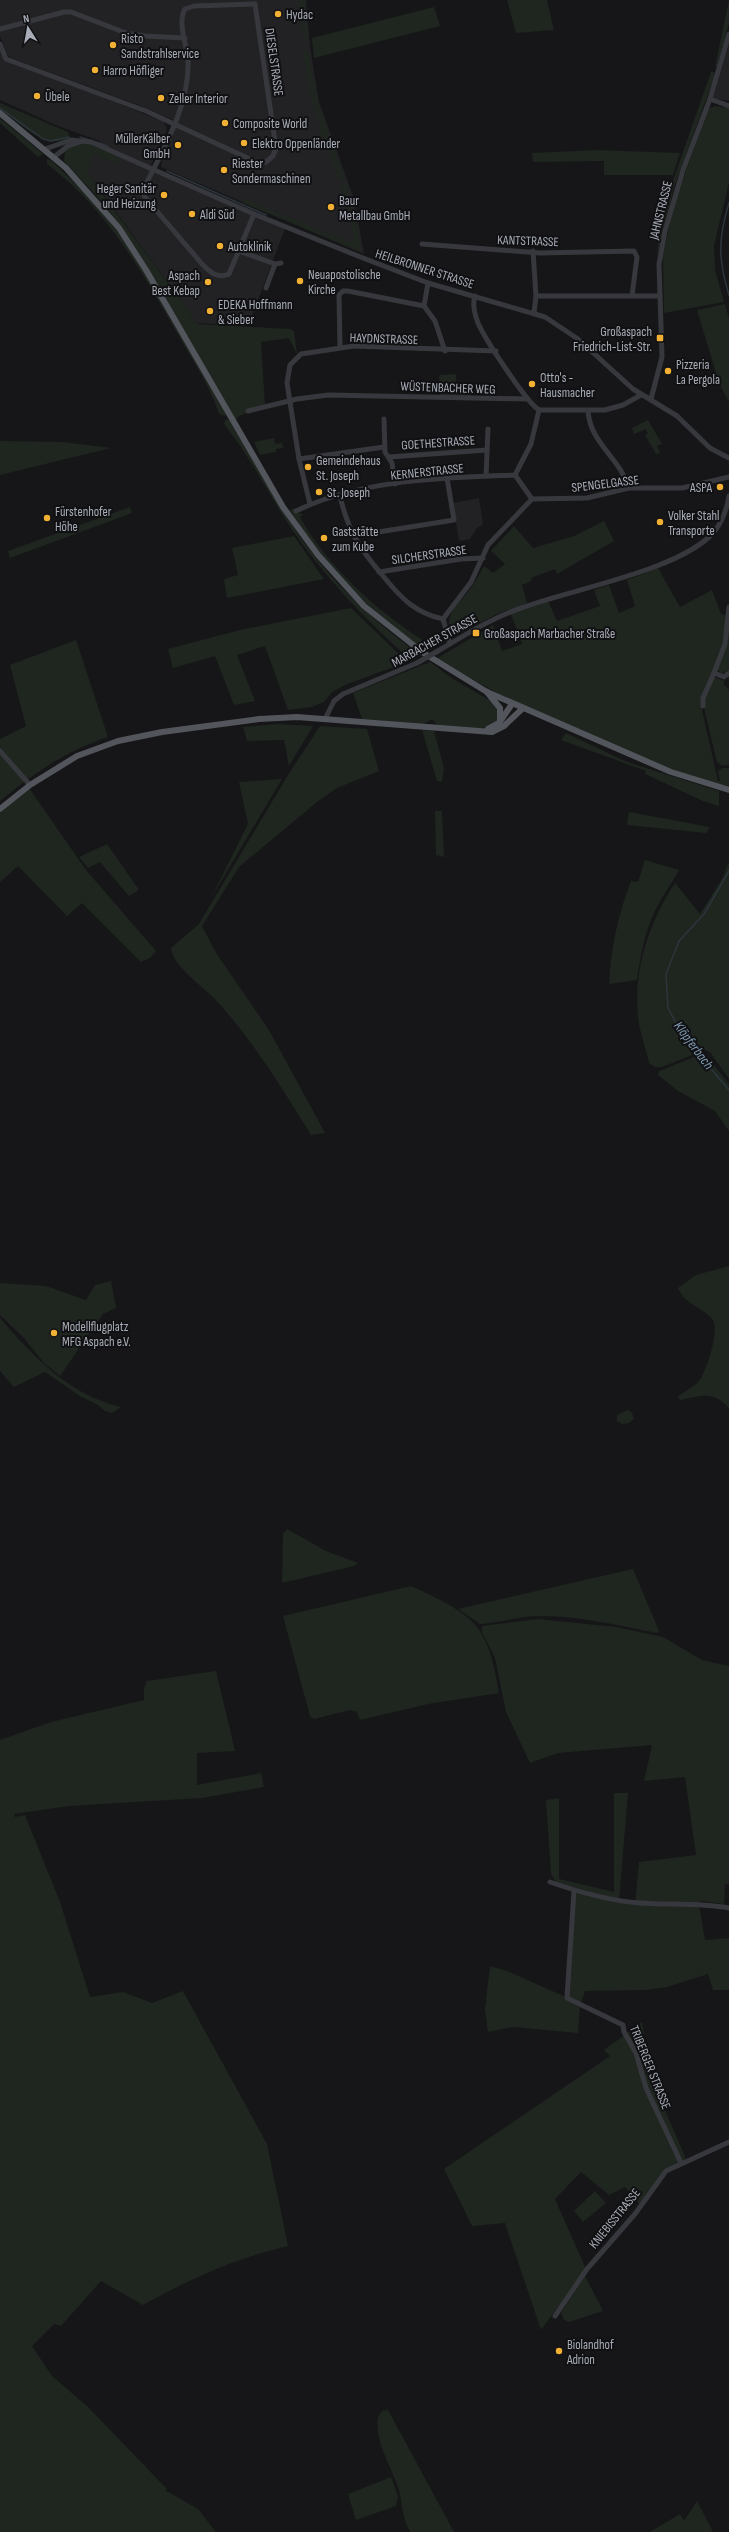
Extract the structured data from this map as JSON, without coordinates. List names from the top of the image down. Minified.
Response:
{"streets":{"street":["DIESELSTRASSE","JAHNSTRASSE","KANTSTRASSE","HEILBRONNER STRASSE","HAYDNSTRASSE","WÜSTENBACHER WEG","GOETHESTRASSE","KERNERSTRASSE","SPENGELGASSE","SILCHERSTRASSE","MARBACHER STRASSE","TRIBERGER STRASSE","KNIEBISSTRASSE"]},"crossings":[["JAHNSTRASSE","HEILBRONNER STRASSE"],["HAYDNSTRASSE","WÜSTENBACHER WEG"],["HAYDNSTRASSE","KERNERSTRASSE"],["TRIBERGER STRASSE","KNIEBISSTRASSE"]],"water":["Klöpferbach"],"places":{"other":["Hydac","Risto Sandstrahlservice","Harro Höfliger","Übele","Zeller Interior","Composite World","Elektro Oppenländer","MüllerKälber GmbH","Riester Sondermaschinen","Heger Sanitär und Heizung","Baur Metallbau GmbH","Aldi Süd","Autoklinik","Neuapostolische Kirche","Aspach Best Kebap","EDEKA Hoffmann & Sieber","Pizzeria La Pergola","Otto's - Hausmacher","Gemeindehaus St. Joseph","ASPA","St. Joseph","Fürstenhofer Höhe","Volker Stahl Transporte","Gaststätte zum Kube","Modellflugplatz MFG Aspach e.V.","Biolandhof Adrion"],"transit":["Großaspach Friedrich-List-Str.","Großaspach Marbacher Straße"]},"north":"top"}
